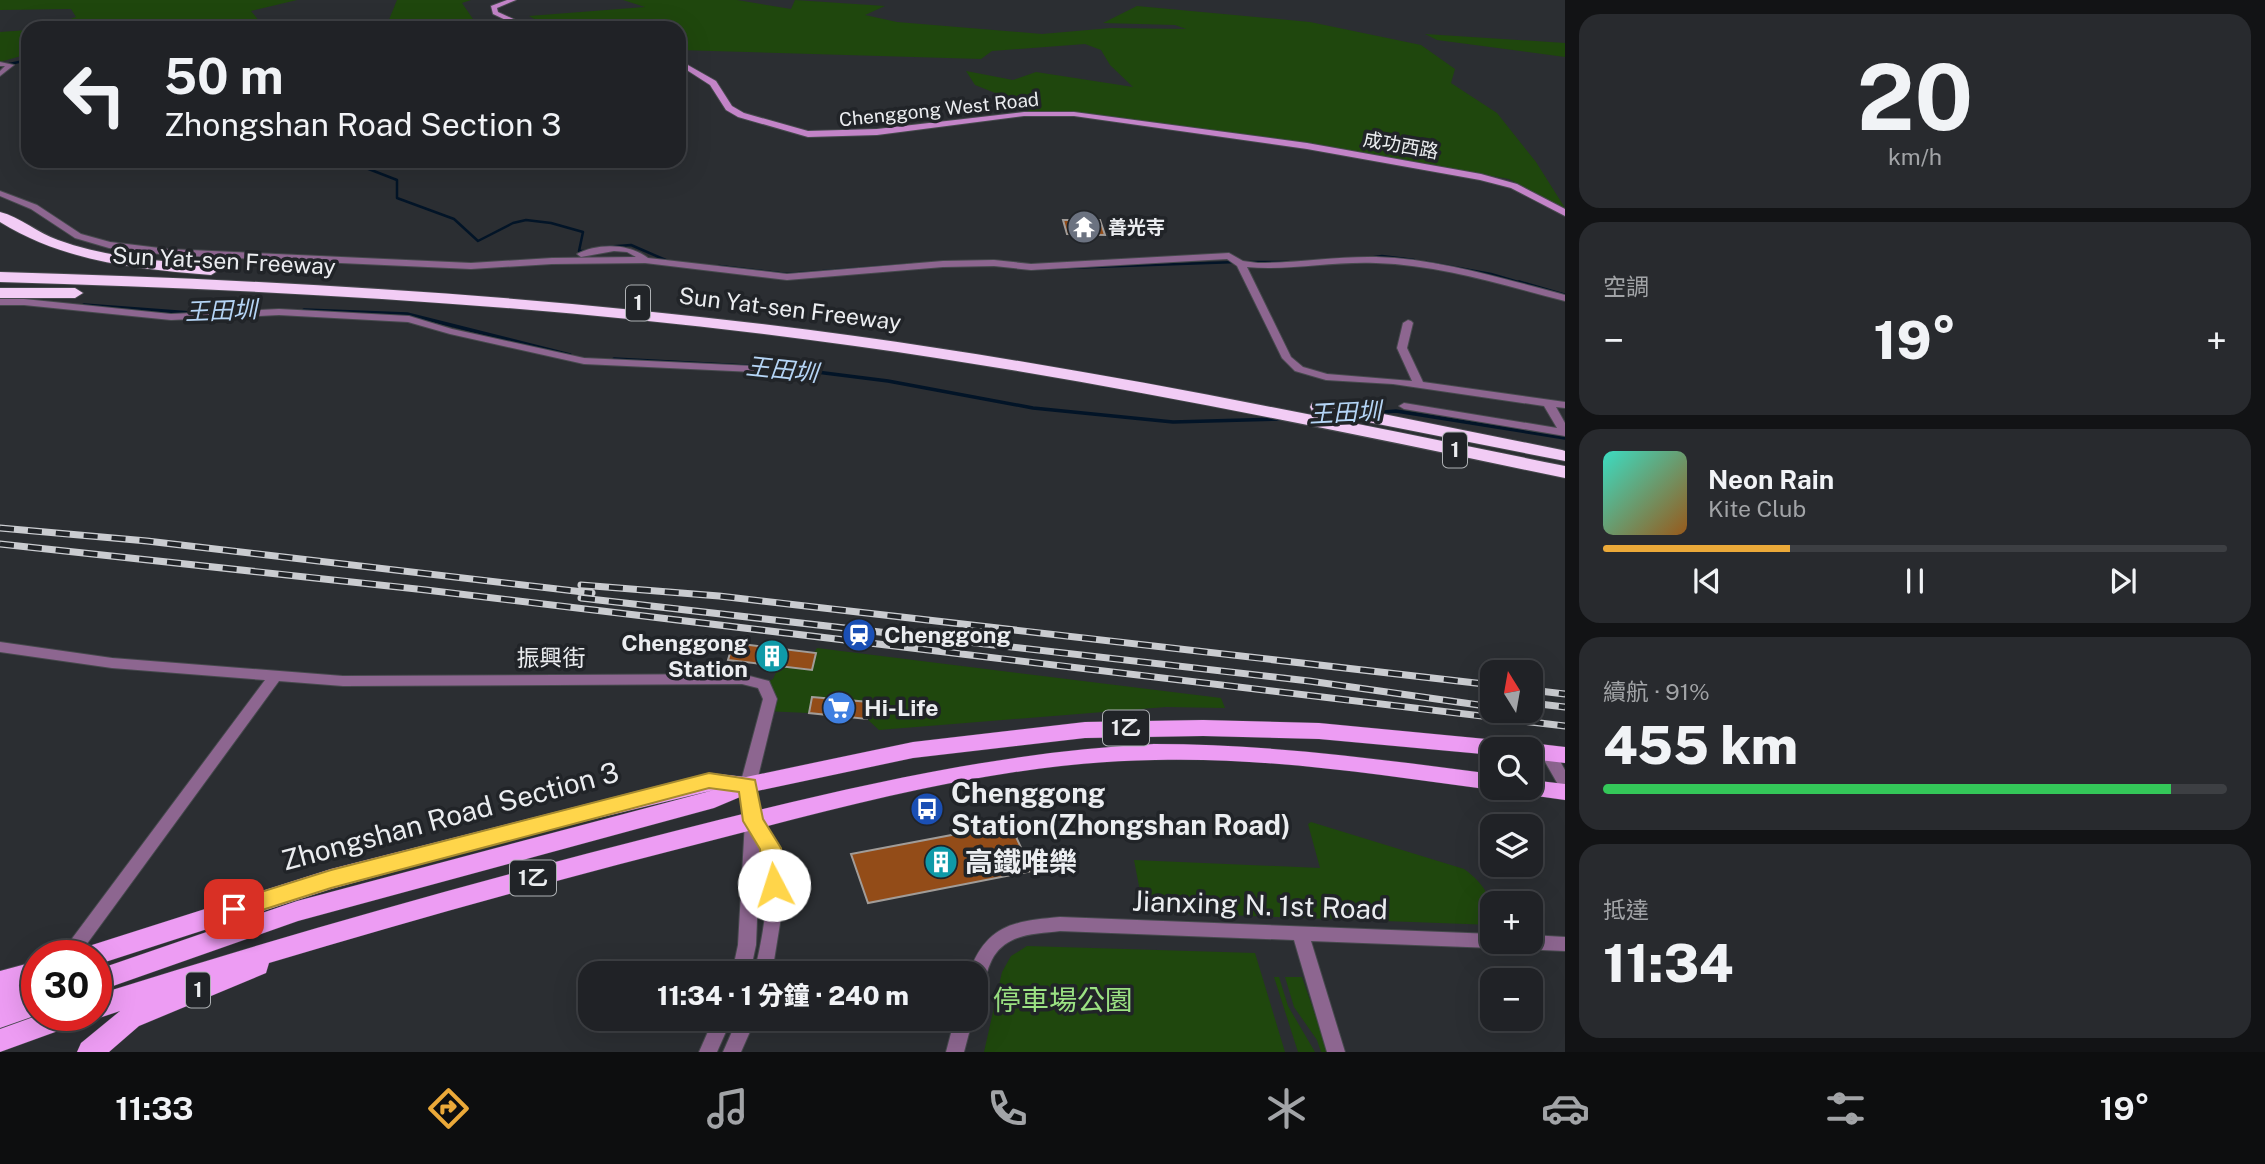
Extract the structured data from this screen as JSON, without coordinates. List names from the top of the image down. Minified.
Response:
{"streets":{"highway":["Sun Yat-sen Freeway","1"],"main road":["1乙","Zhongshan Road Section 3"],"street":["Chenggong West Road","振興街","Jianxing N. 1st Road"]},"crossings":[["1","1乙"],["振興街","Zhongshan Road Section 3"]],"water":["王田圳"],"parks":["停車場公園"],"places":{"temple":["善光寺"],"station":["Chenggong"],"building":["Chenggong Station","高鐵唯樂"],"supermarket":["Hi-Life"],"bus stop":["Chenggong Station(Zhongshan Road)"]},"north":"top","page":{"tile":[["20","km/h"],"空調",["續航 · 91%","455 km"],["抵達","11:34"]],"turn":["50 m","Zhongshan Road Section 3"],"heat":["−","19°","+"],"song":["Neon Rain","Kite Club"],"map_buttons":["+","−"],"limit":"30","trip":"11:34 · 1 分鐘 · 240 m","tabs":["11:33","19°"]}}
